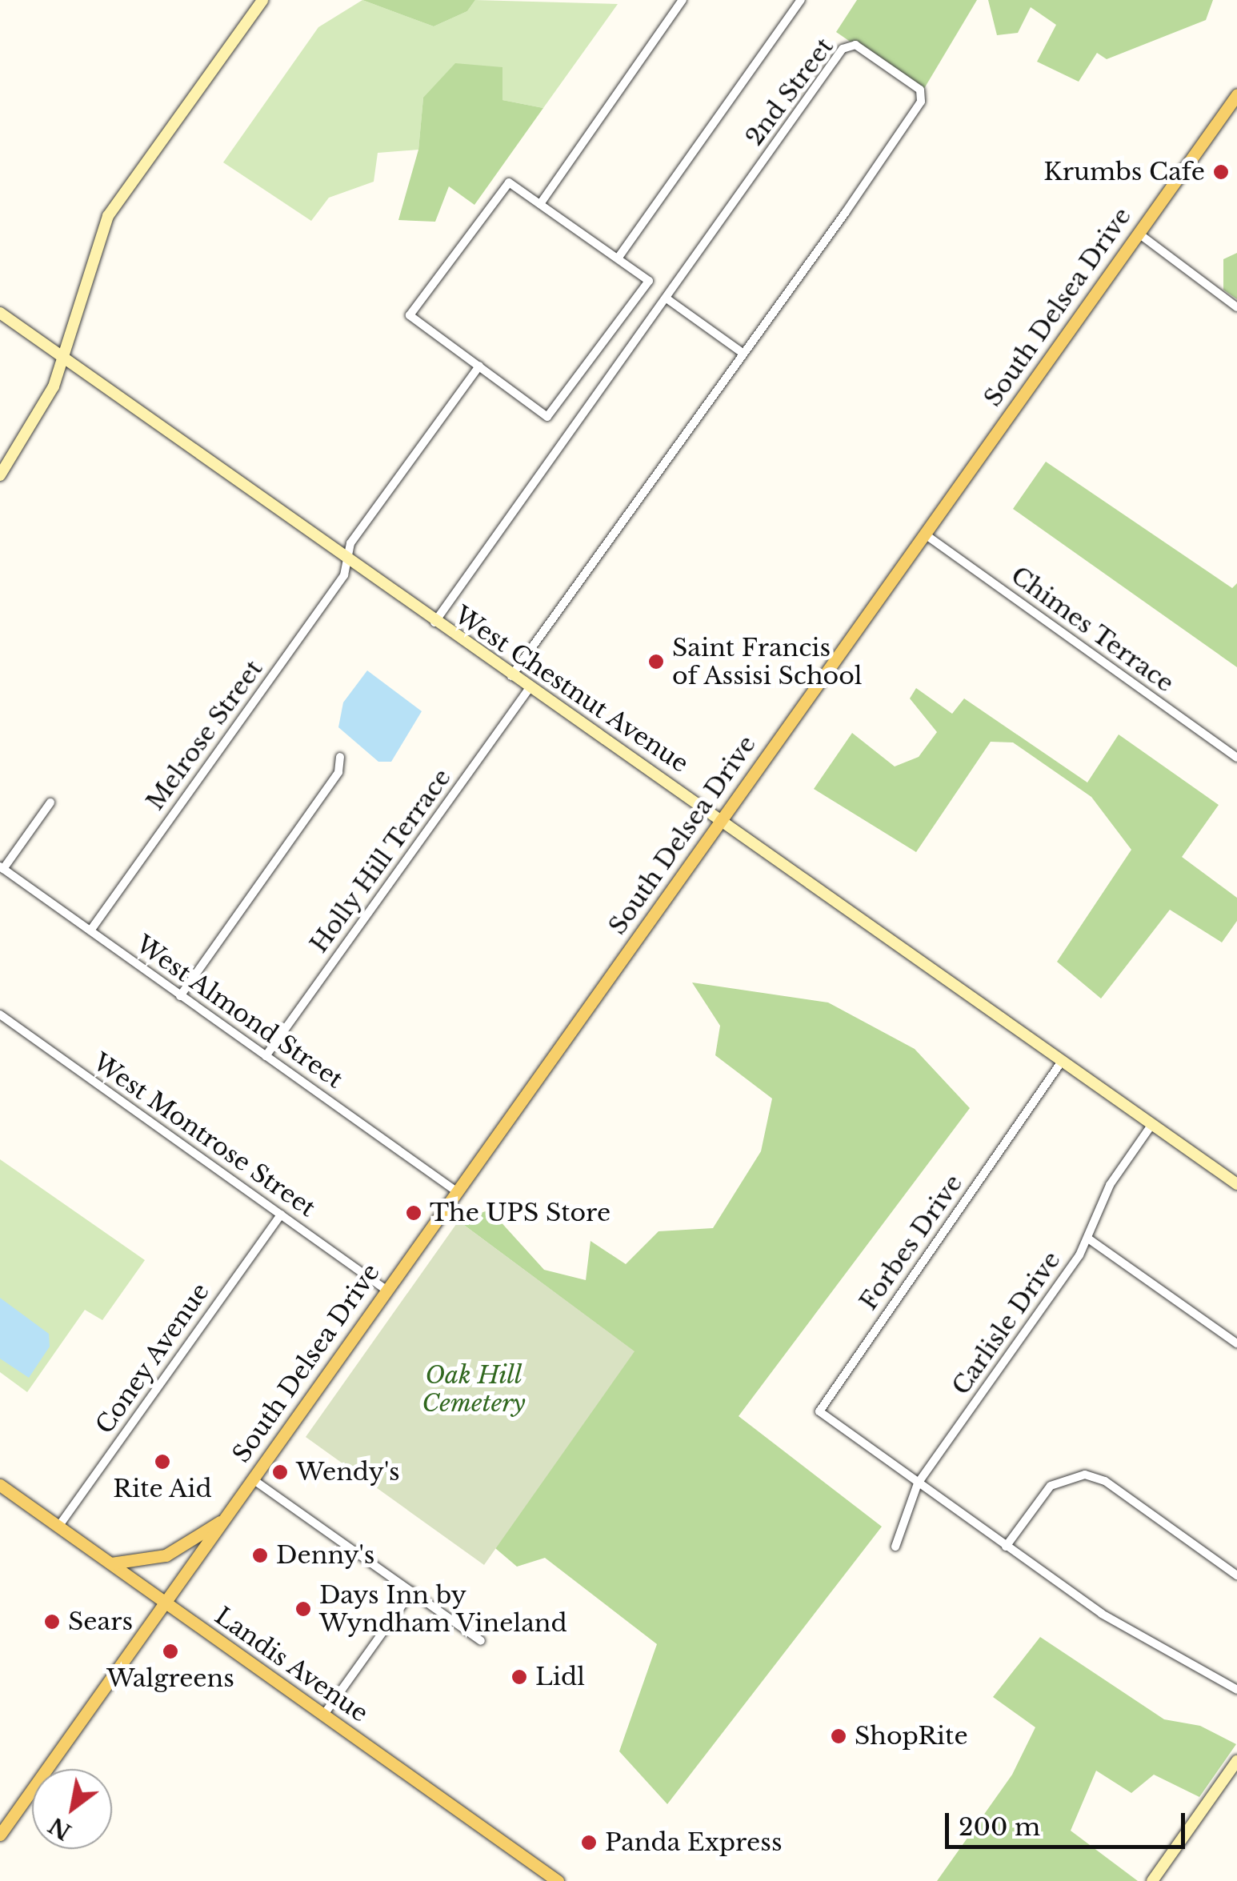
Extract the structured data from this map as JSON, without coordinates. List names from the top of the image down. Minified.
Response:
{"streets":{"main road":["South Delsea Drive","Landis Avenue"],"street":["2nd Street","Chimes Terrace","West Chestnut Avenue","Melrose Street","Holly Hill Terrace","West Almond Street","West Montrose Street","Forbes Drive","Carlisle Drive","Coney Avenue"]},"crossings":[["2nd Street","West Chestnut Avenue"],["South Delsea Drive","Chimes Terrace"],["South Delsea Drive","West Chestnut Avenue"],["South Delsea Drive","West Almond Street"],["South Delsea Drive","West Montrose Street"],["South Delsea Drive","Landis Avenue"],["West Chestnut Avenue","Melrose Street"],["West Chestnut Avenue","Holly Hill Terrace"],["West Chestnut Avenue","Forbes Drive"],["West Chestnut Avenue","Carlisle Drive"],["Melrose Street","West Almond Street"],["Holly Hill Terrace","West Almond Street"],["West Montrose Street","Coney Avenue"],["Forbes Drive","Carlisle Drive"],["Coney Avenue","Landis Avenue"]],"parks":["Oak Hill Cemetery"],"places":["Krumbs Cafe","Saint Francis of Assisi School","The UPS Store","Rite Aid","Wendy's","Denny's","Days Inn by Wyndham Vineland","Sears","Walgreens","Lidl","ShopRite","Panda Express"],"scale_bar":"200 m","north":"bottom left"}
